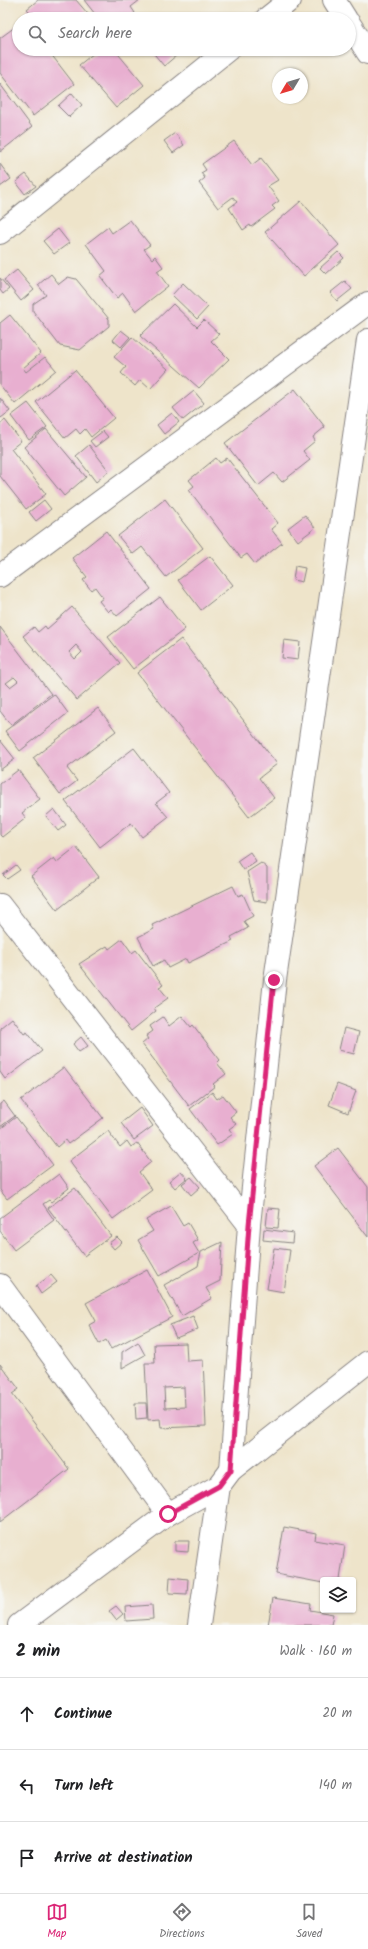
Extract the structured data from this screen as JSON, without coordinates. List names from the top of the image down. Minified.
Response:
{"north":"bottom left","page":{"search":"Search here","heading":["2 min","Walk · 160 m"],"list":[["Continue","20 m"],["Turn left","140 m"],"Arrive at destination"],"nav":["Map","Directions","Saved"]}}
